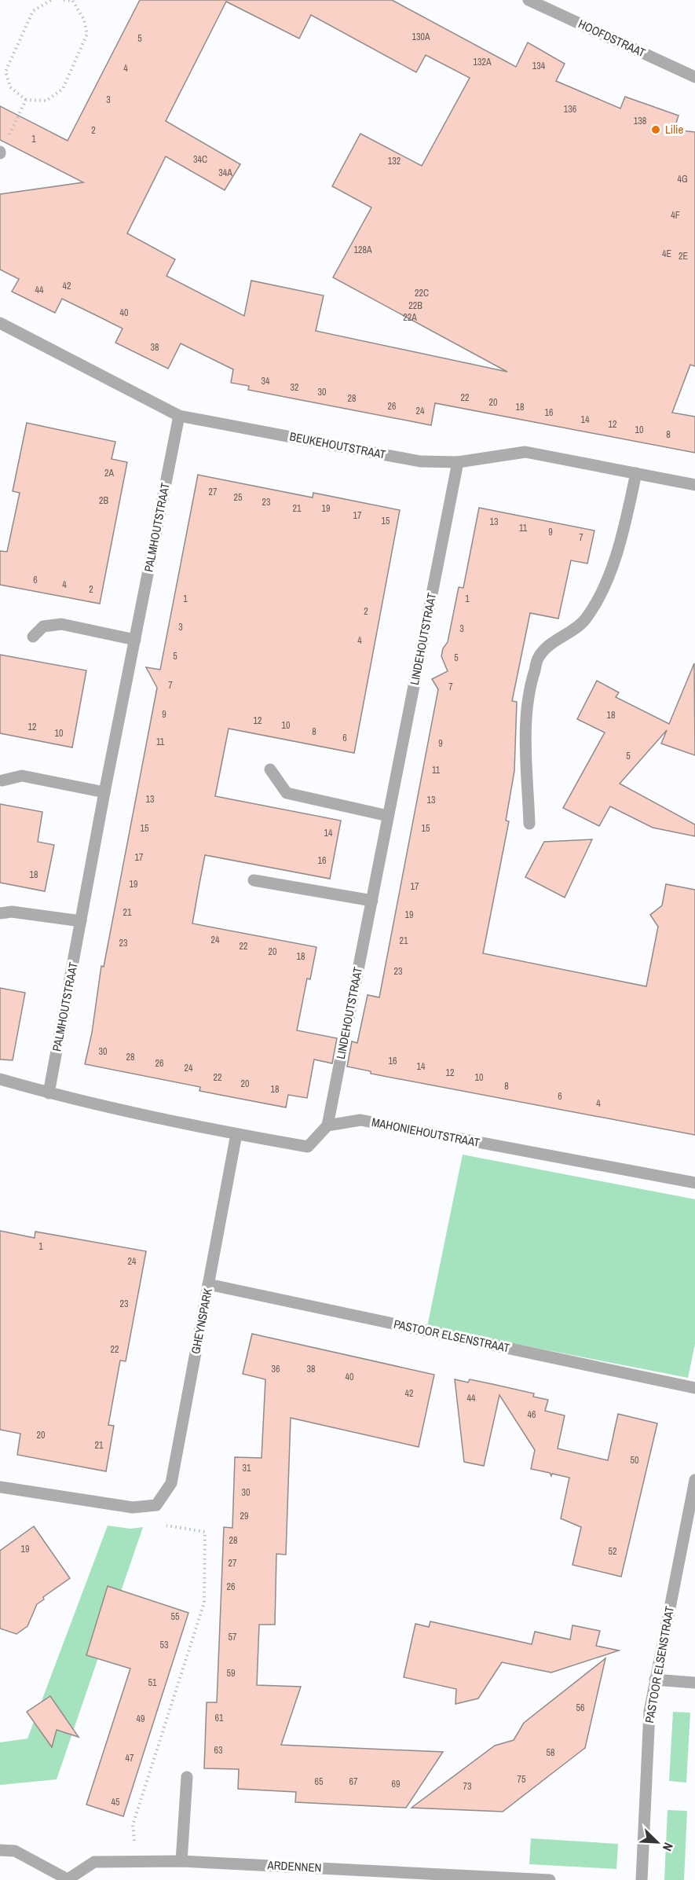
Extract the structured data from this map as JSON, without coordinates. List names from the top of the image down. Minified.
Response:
{"streets":{"street":["HOOFDSTRAAT","BEUKEHOUTSTRAAT","PALMHOUTSTRAAT","LINDEHOUTSTRAAT","MAHONIEHOUTSTRAAT","GHEYNSPARK","PASTOOR ELSENSTRAAT","ARDENNEN"]},"crossings":[["BEUKEHOUTSTRAAT","PALMHOUTSTRAAT"],["BEUKEHOUTSTRAAT","LINDEHOUTSTRAAT"],["LINDEHOUTSTRAAT","MAHONIEHOUTSTRAAT"],["GHEYNSPARK","PASTOOR ELSENSTRAAT"]],"places":["Lilie"],"house_numbers":["130A","5","132A","134","4","3","136","138","2","1","34C","132","34A","4G","4F","128A","4E","2E","42","44","22C","22B","40","22A","38","34","32","30","22","28","20","26","18","24","16","14","12","10","8","2A","27","25","2B","23","21","19","17","15","13","11","9","7","6","4","2","1","1","2","3","3","4","5","5","7","7","9","18","12","10","12","8","10","6","11","9","5","11","13","13","15","15","14","17","16","18","19","17","21","19","24","21","23","22","20","18","23","30","28","16","26","14","24","12","22","10","20","8","18","6","4","1","24","23","22","36","38","40","42","44","46","20","21","50","31","30","29","28","19","52","27","26","55","57","53","59","51","56","61","49","63","58","47","75","65","67","69","73","45"],"north":"bottom right"}
